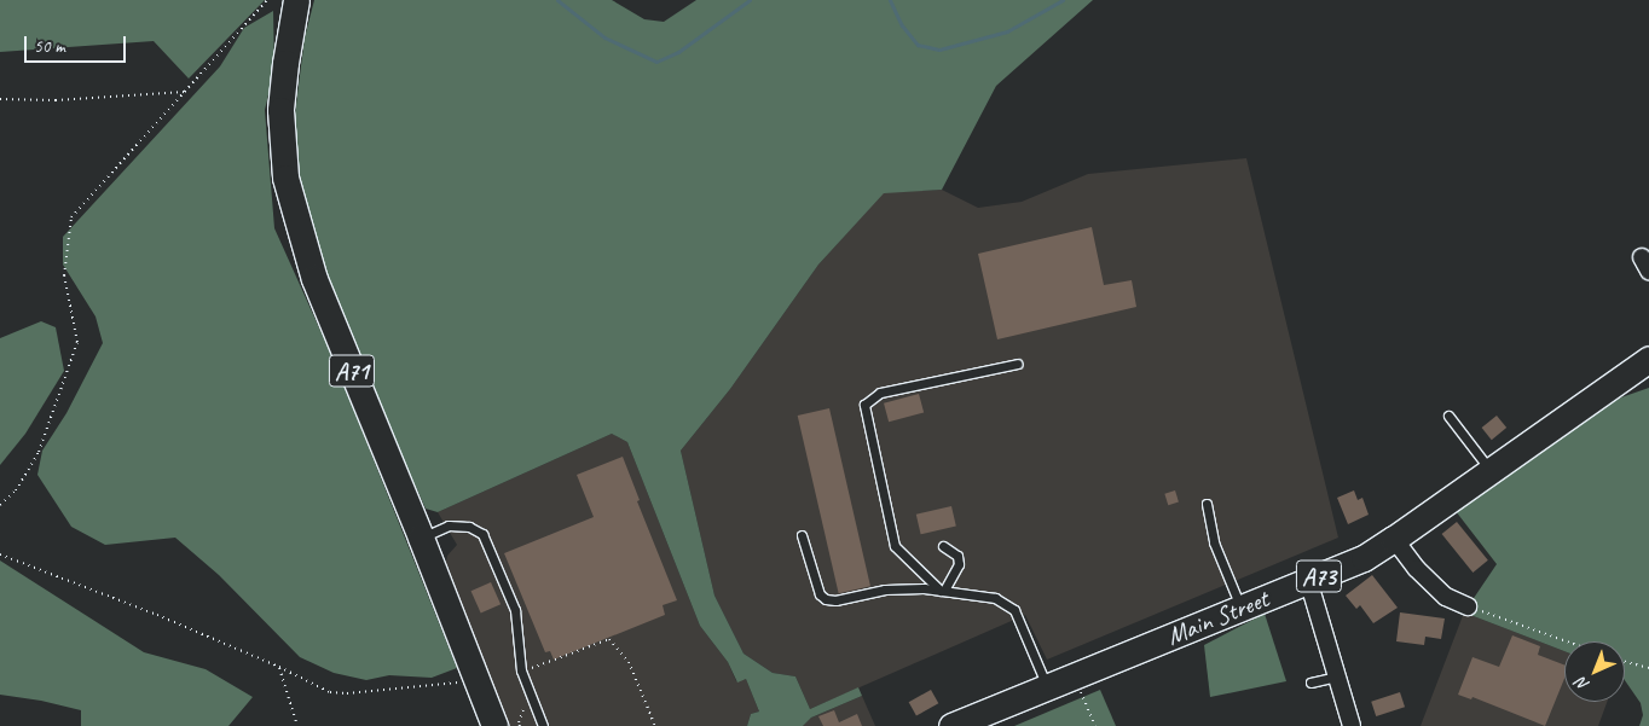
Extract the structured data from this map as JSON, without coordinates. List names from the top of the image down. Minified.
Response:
{"streets":{"main road":["A71","A73","Main Street"]},"scale_bar":"50 m","north":"bottom left"}
